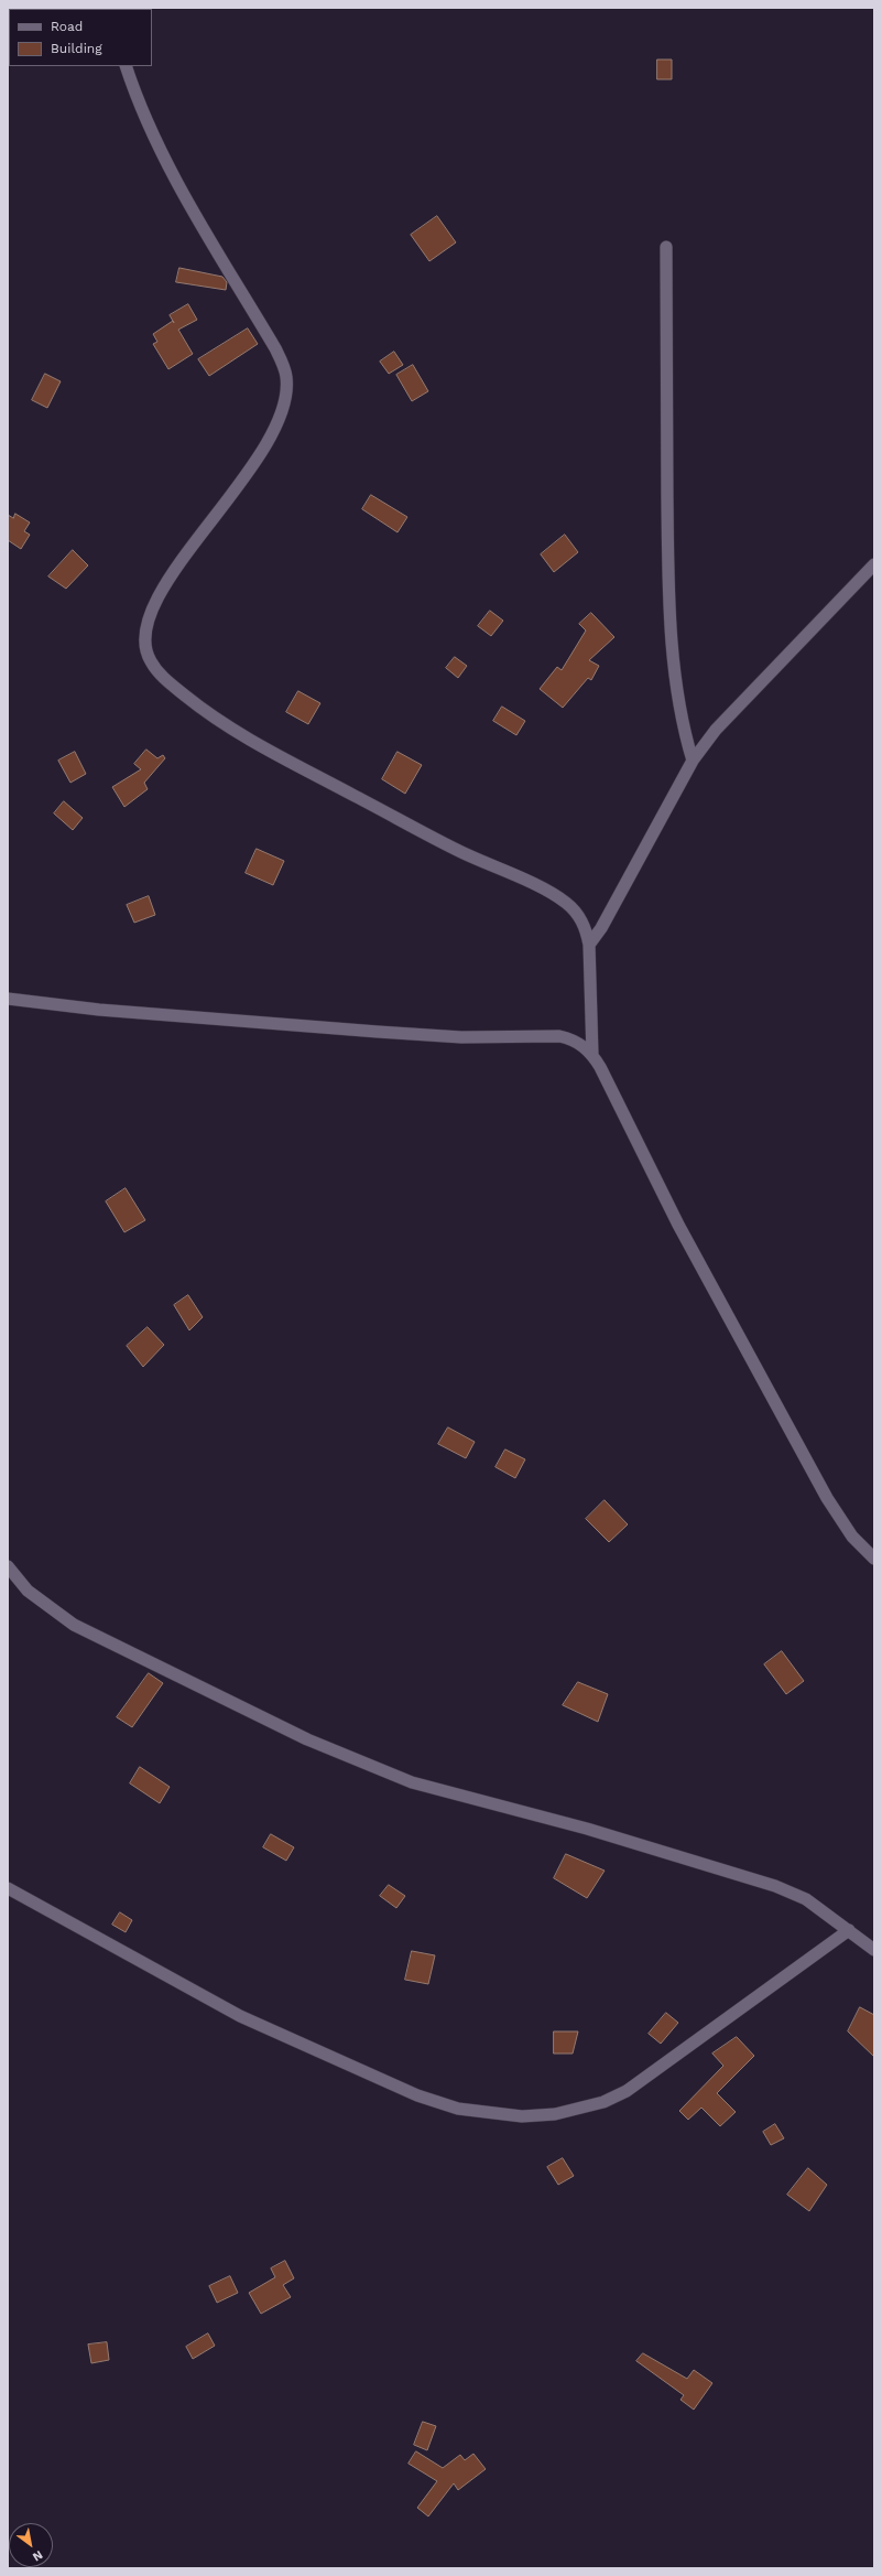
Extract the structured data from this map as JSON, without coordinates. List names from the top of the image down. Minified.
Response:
{"legend":["Road","Building"],"north":"bottom right"}
